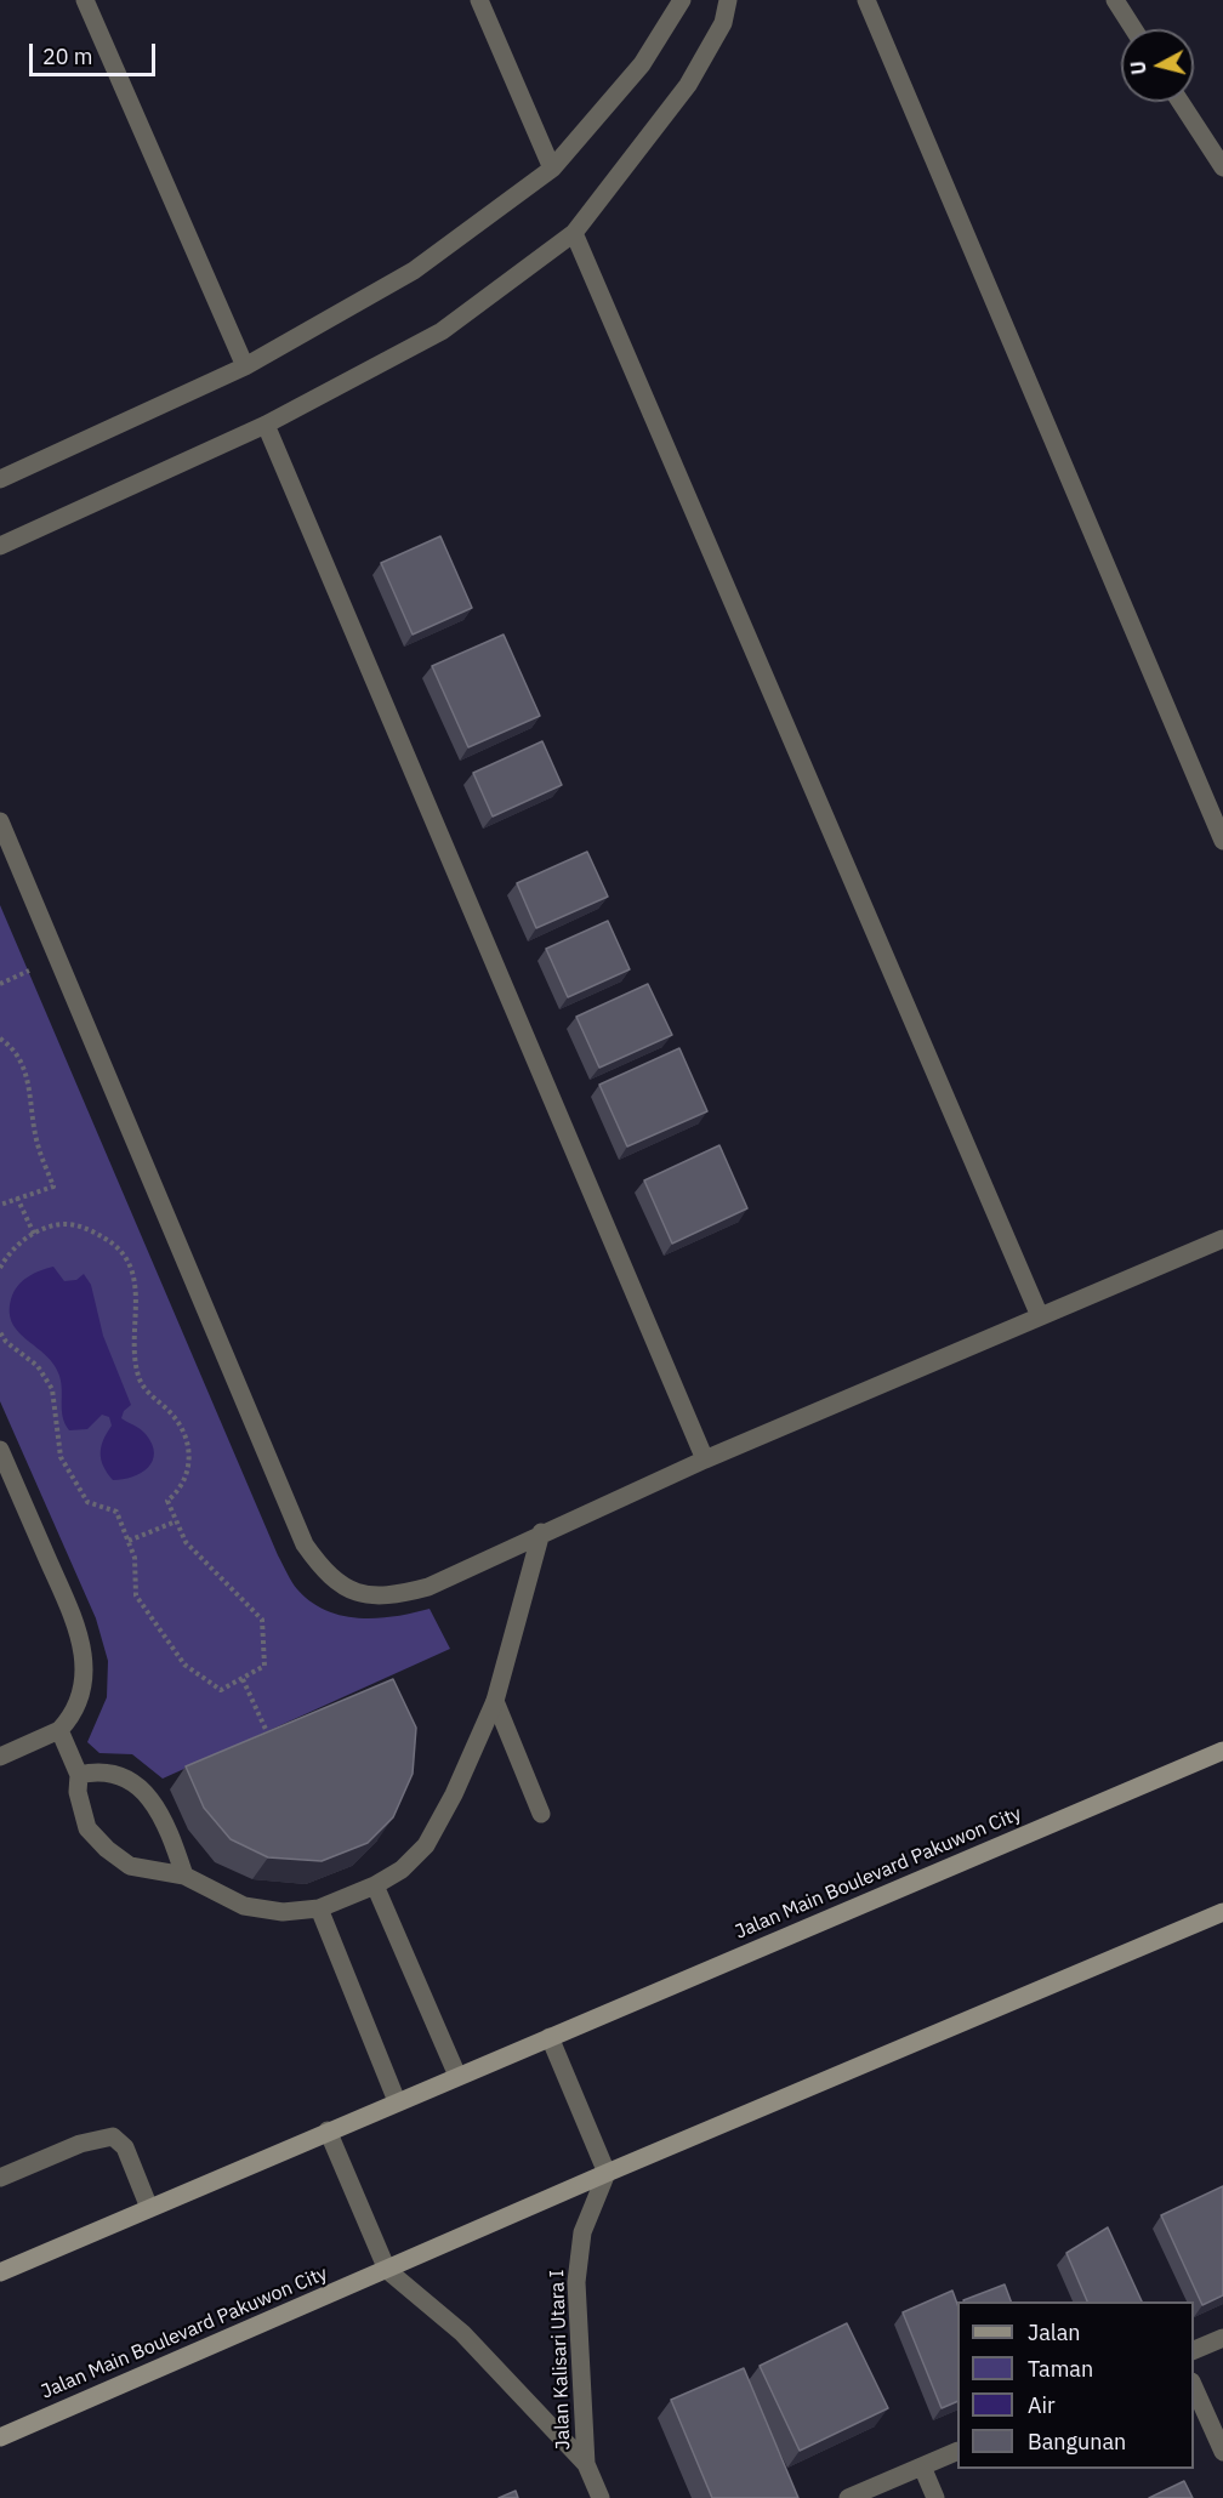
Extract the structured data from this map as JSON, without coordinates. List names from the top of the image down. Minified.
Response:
{"streets":{"street":["Jalan Main Boulevard Pakuwon City","Jalan Kalisari Utara I"]},"crossings":[["Jalan Main Boulevard Pakuwon City","Jalan Kalisari Utara I"]],"legend":["Jalan","Taman","Air","Bangunan"],"scale_bar":"20 m","north":"left"}
